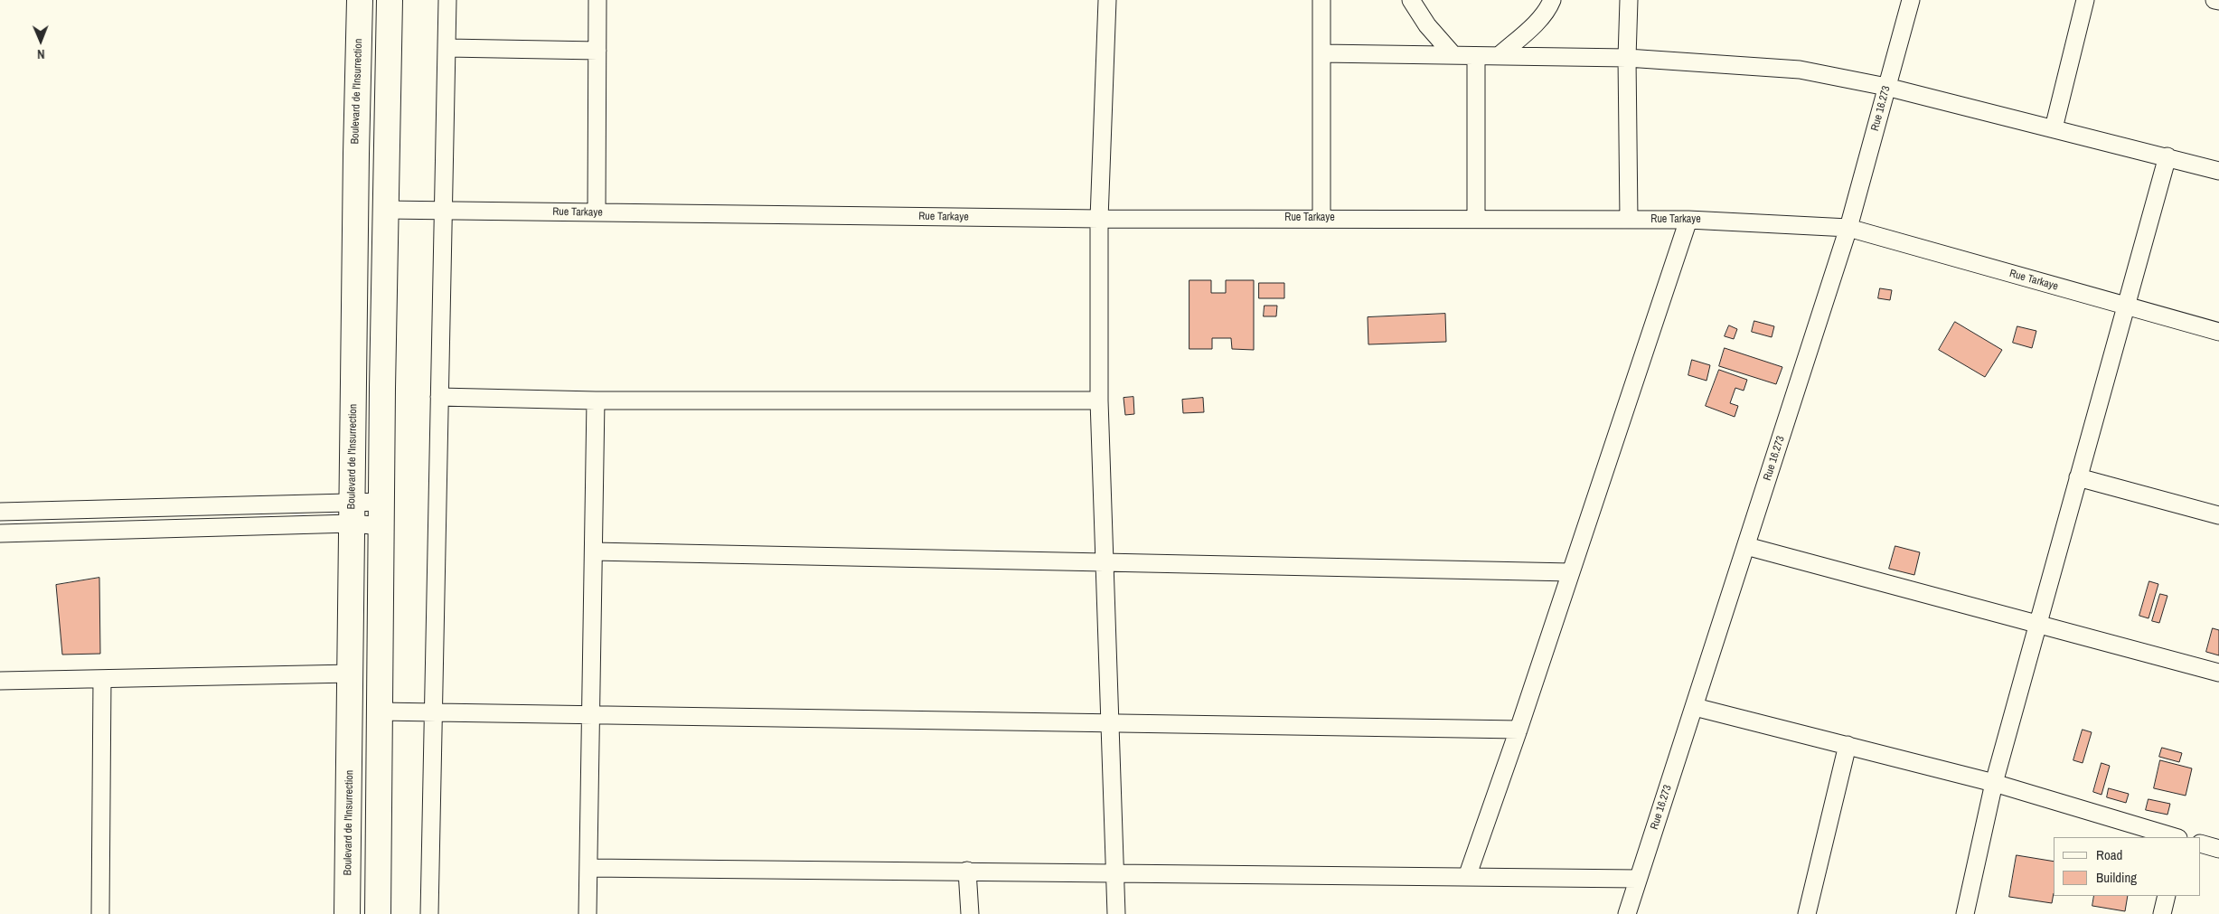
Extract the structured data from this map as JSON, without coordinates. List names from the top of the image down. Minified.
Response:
{"streets":{"main road":["Boulevard de l'Insurrection"],"street":["Rue 16.273","Rue Tarkaye"]},"crossings":[["Rue 16.273","Rue Tarkaye"]],"legend":["Road","Building"],"north":"bottom"}
